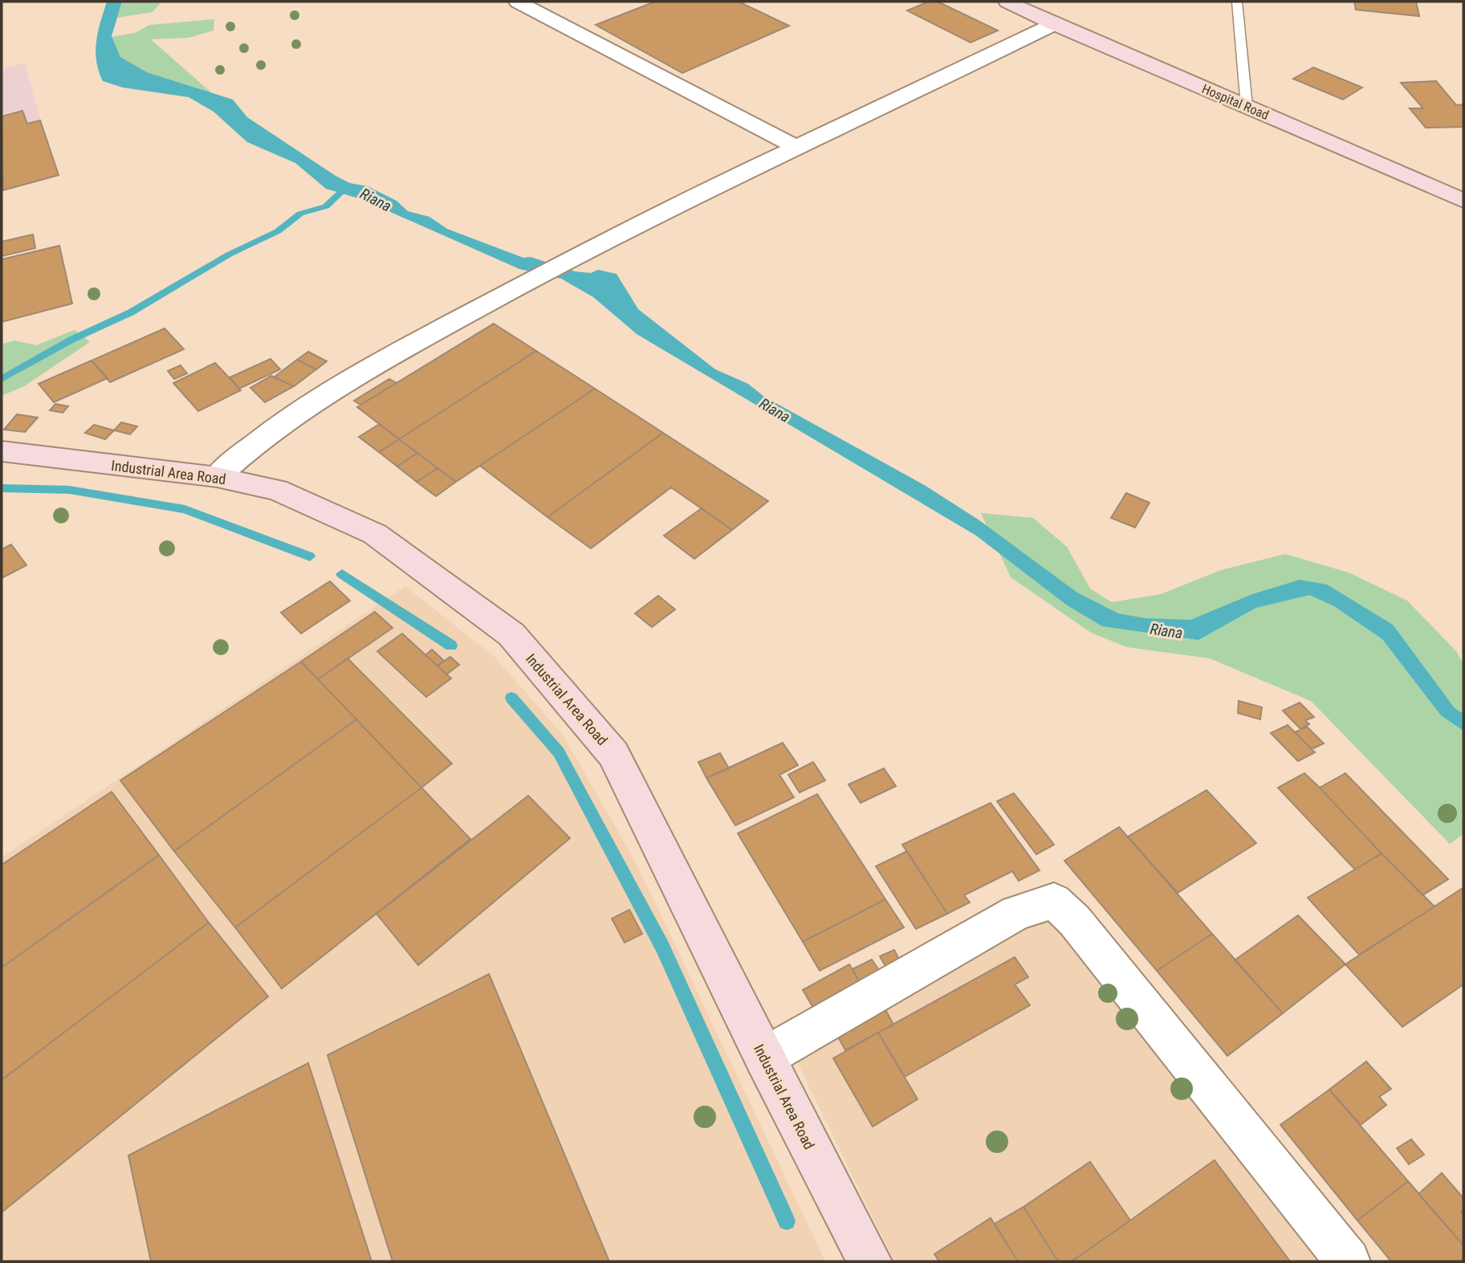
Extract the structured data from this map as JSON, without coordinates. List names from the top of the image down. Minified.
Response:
{"streets":{"main road":["Hospital Road","Industrial Area Road"]},"water":["Riana"]}
